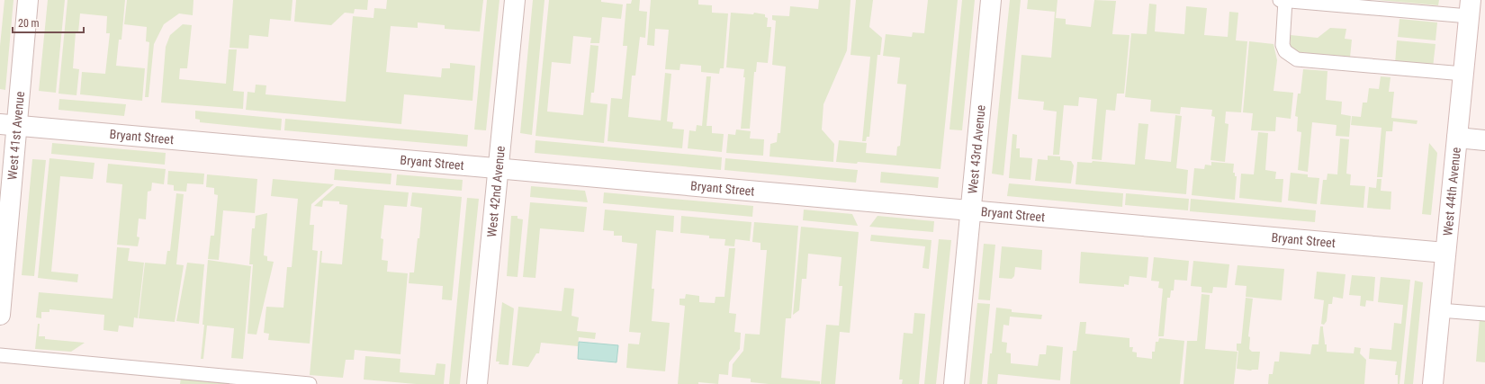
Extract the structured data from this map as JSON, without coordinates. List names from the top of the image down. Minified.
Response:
{"streets":{"street":["West 41st Avenue","Bryant Street","West 43rd Avenue","West 42nd Avenue","West 44th Avenue"]},"crossings":[["West 41st Avenue","Bryant Street"],["Bryant Street","West 43rd Avenue"],["Bryant Street","West 42nd Avenue"],["Bryant Street","West 44th Avenue"]],"scale_bar":"20 m"}
